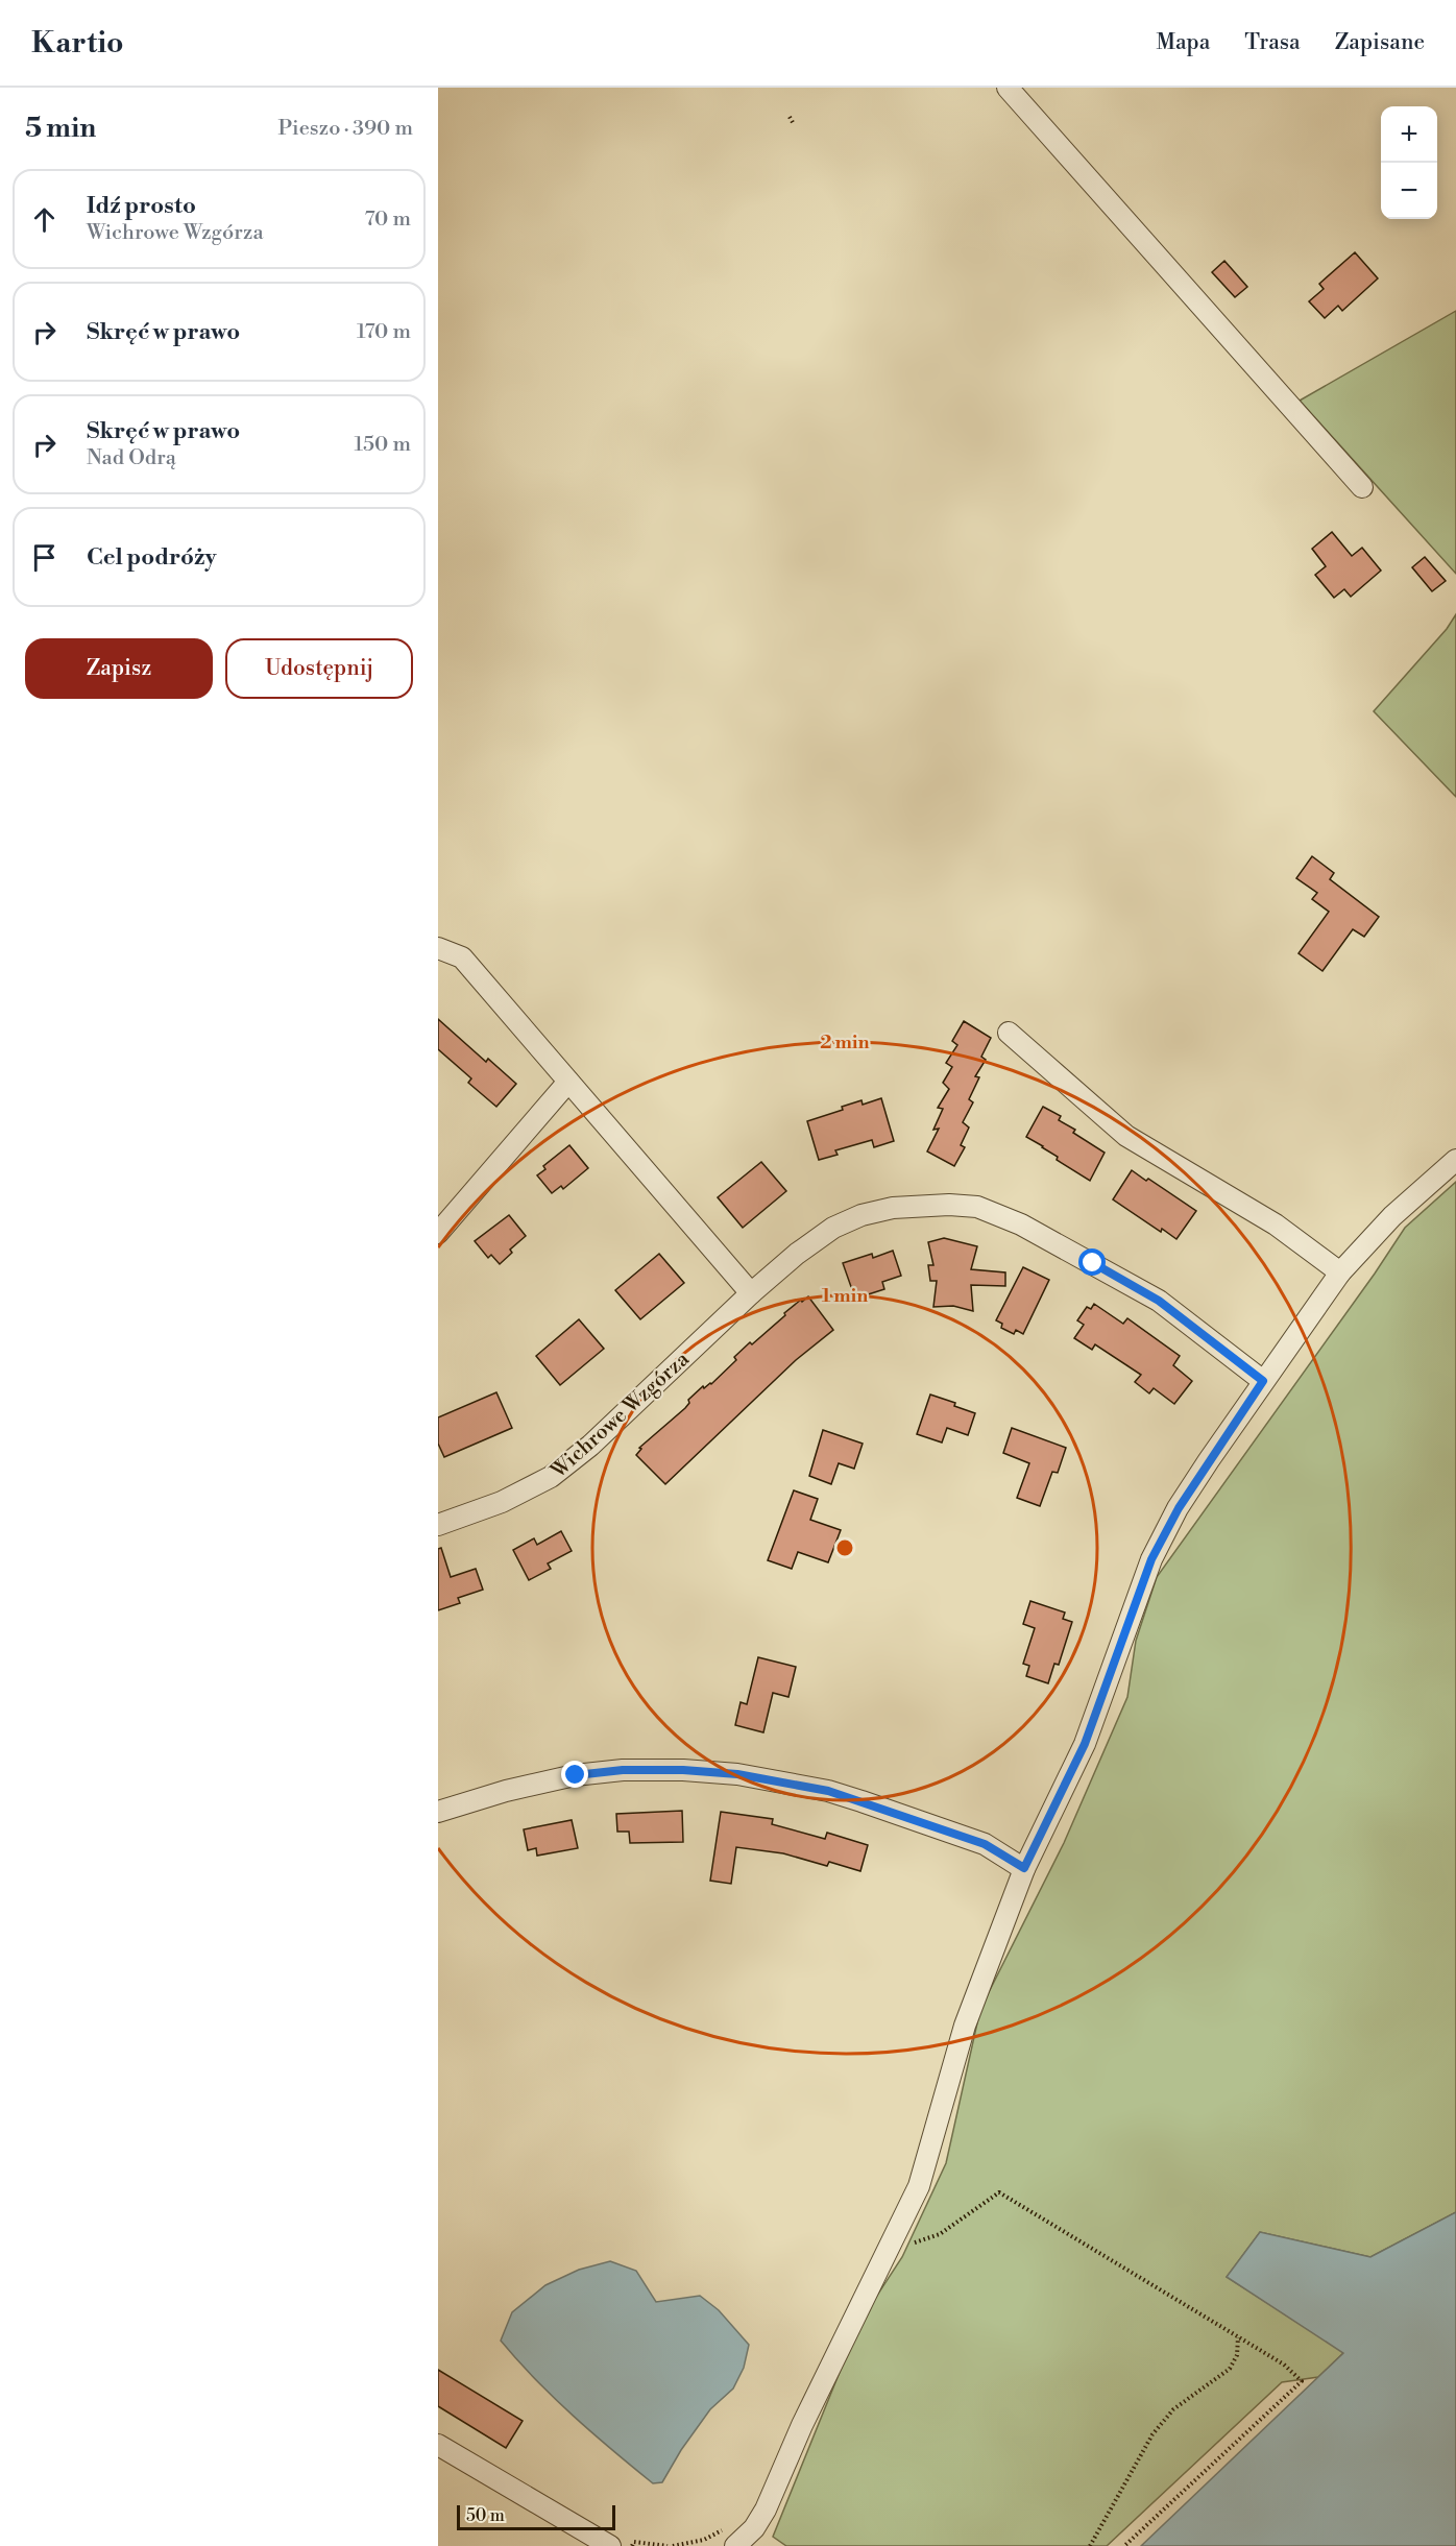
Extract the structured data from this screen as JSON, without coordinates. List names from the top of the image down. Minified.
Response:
{"streets":{"street":["Wichrowe Wzgórza"]},"scale_bar":"50 m","page":{"header":"Kartio","nav":["Mapa","Trasa","Zapisane"],"heading":["5 min","Pieszo · 390 m"],"map_buttons":["+","−"],"list":[["Idź prosto","Wichrowe Wzgórza","70 m"],["Skręć w prawo","170 m"],["Skręć w prawo","Nad Odrą","150 m"],"Cel podróży"],"buttons":["Zapisz","Udostępnij"],"scale":"50 m"},"rings":["2 min","1 min"]}
